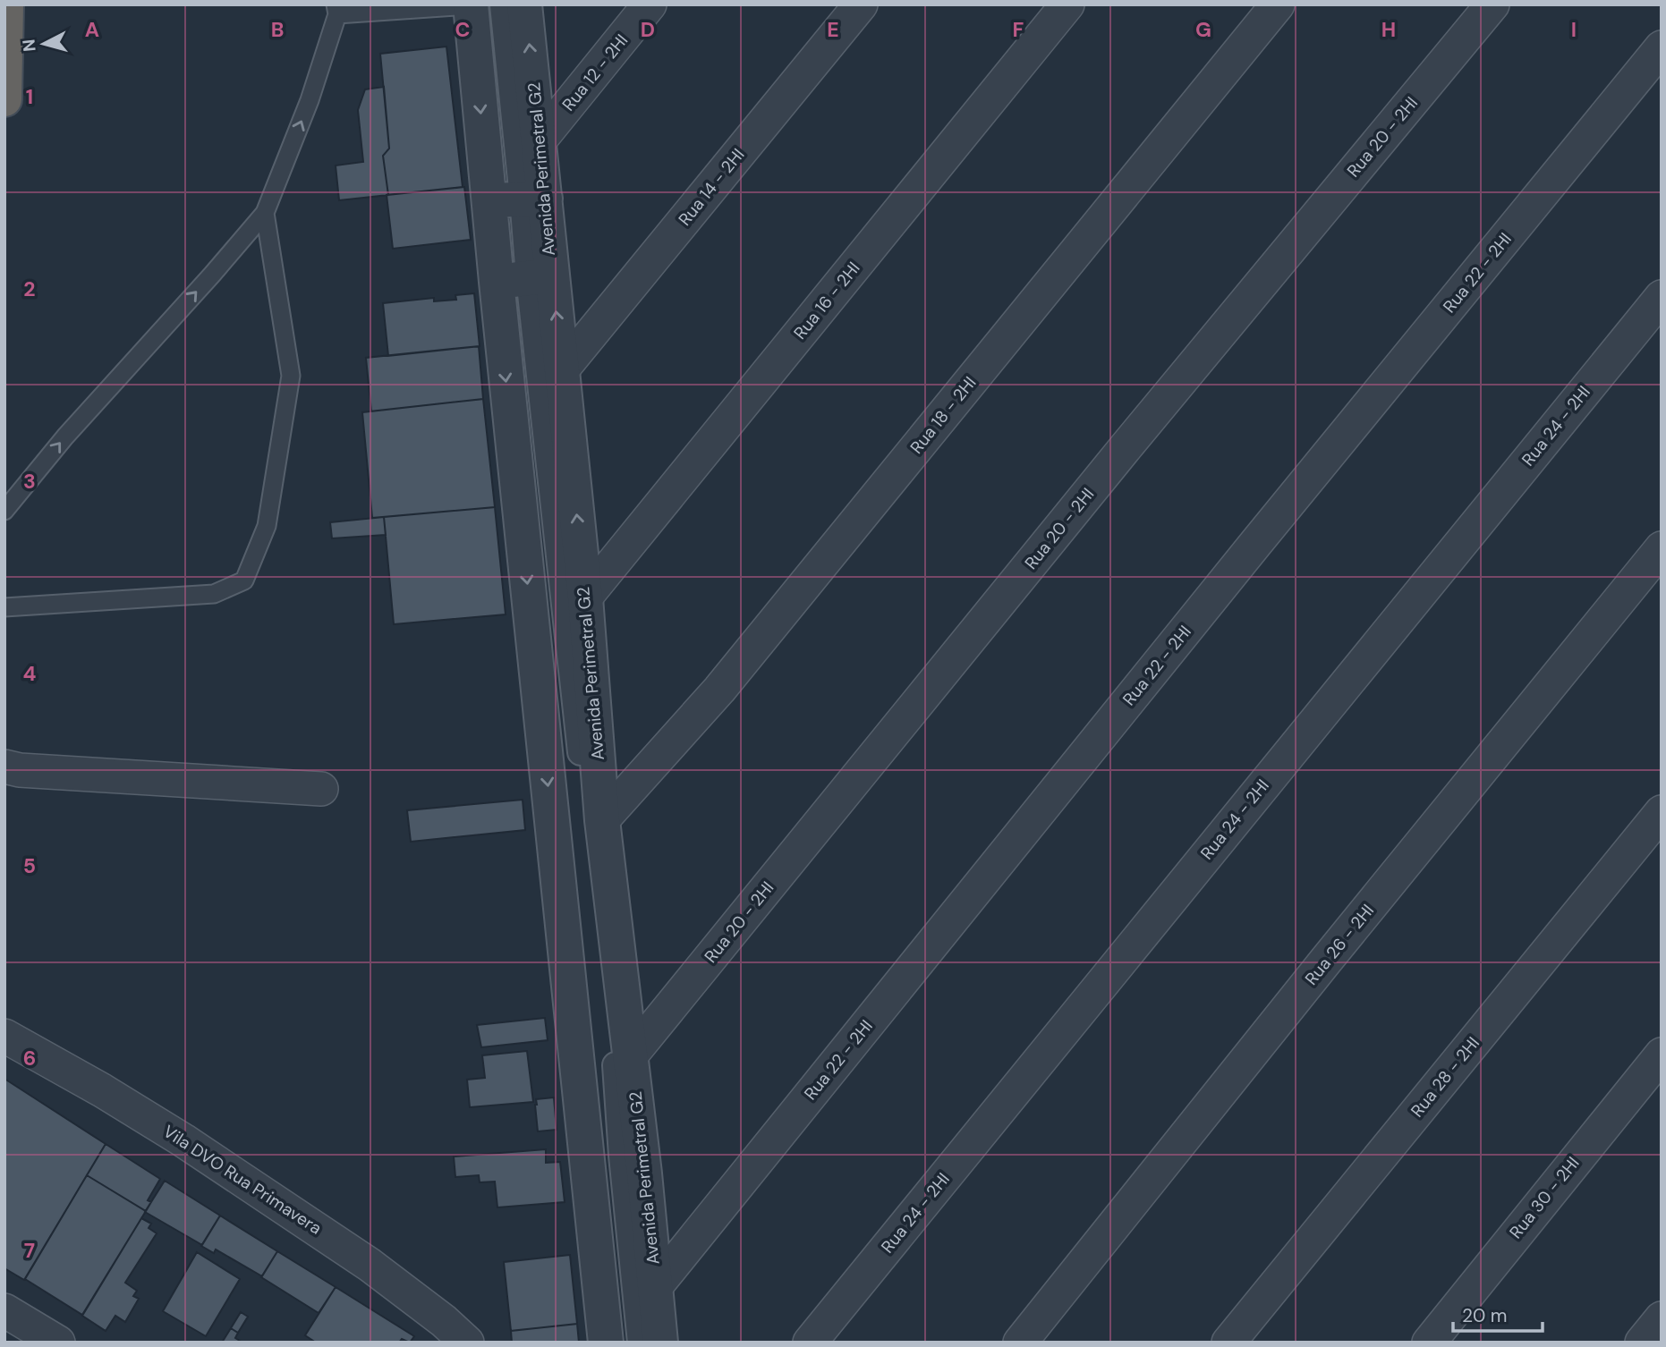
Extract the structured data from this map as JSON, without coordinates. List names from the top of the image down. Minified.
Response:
{"streets":{"street":["Rua 12 - 2HI","Rua 20 - 2HI","Avenida Perimetral G2","Rua 14 - 2HI","Rua 22 - 2HI","Rua 16 - 2HI","Rua 18 - 2HI","Rua 24 - 2HI","Rua 26 - 2HI","Rua 28 - 2HI","Vila DVO Rua Primavera","Rua 30 - 2HI"]},"crossings":[["Rua 12 - 2HI","Avenida Perimetral G2"],["Rua 20 - 2HI","Avenida Perimetral G2"],["Avenida Perimetral G2","Rua 14 - 2HI"],["Avenida Perimetral G2","Rua 22 - 2HI"],["Avenida Perimetral G2","Rua 16 - 2HI"],["Avenida Perimetral G2","Rua 18 - 2HI"]],"scale_bar":"20 m","north":"left","grid":{"columns":["A","B","C","D","E","F","G","H","I"],"rows":["1","2","3","4","5","6","7"]}}
